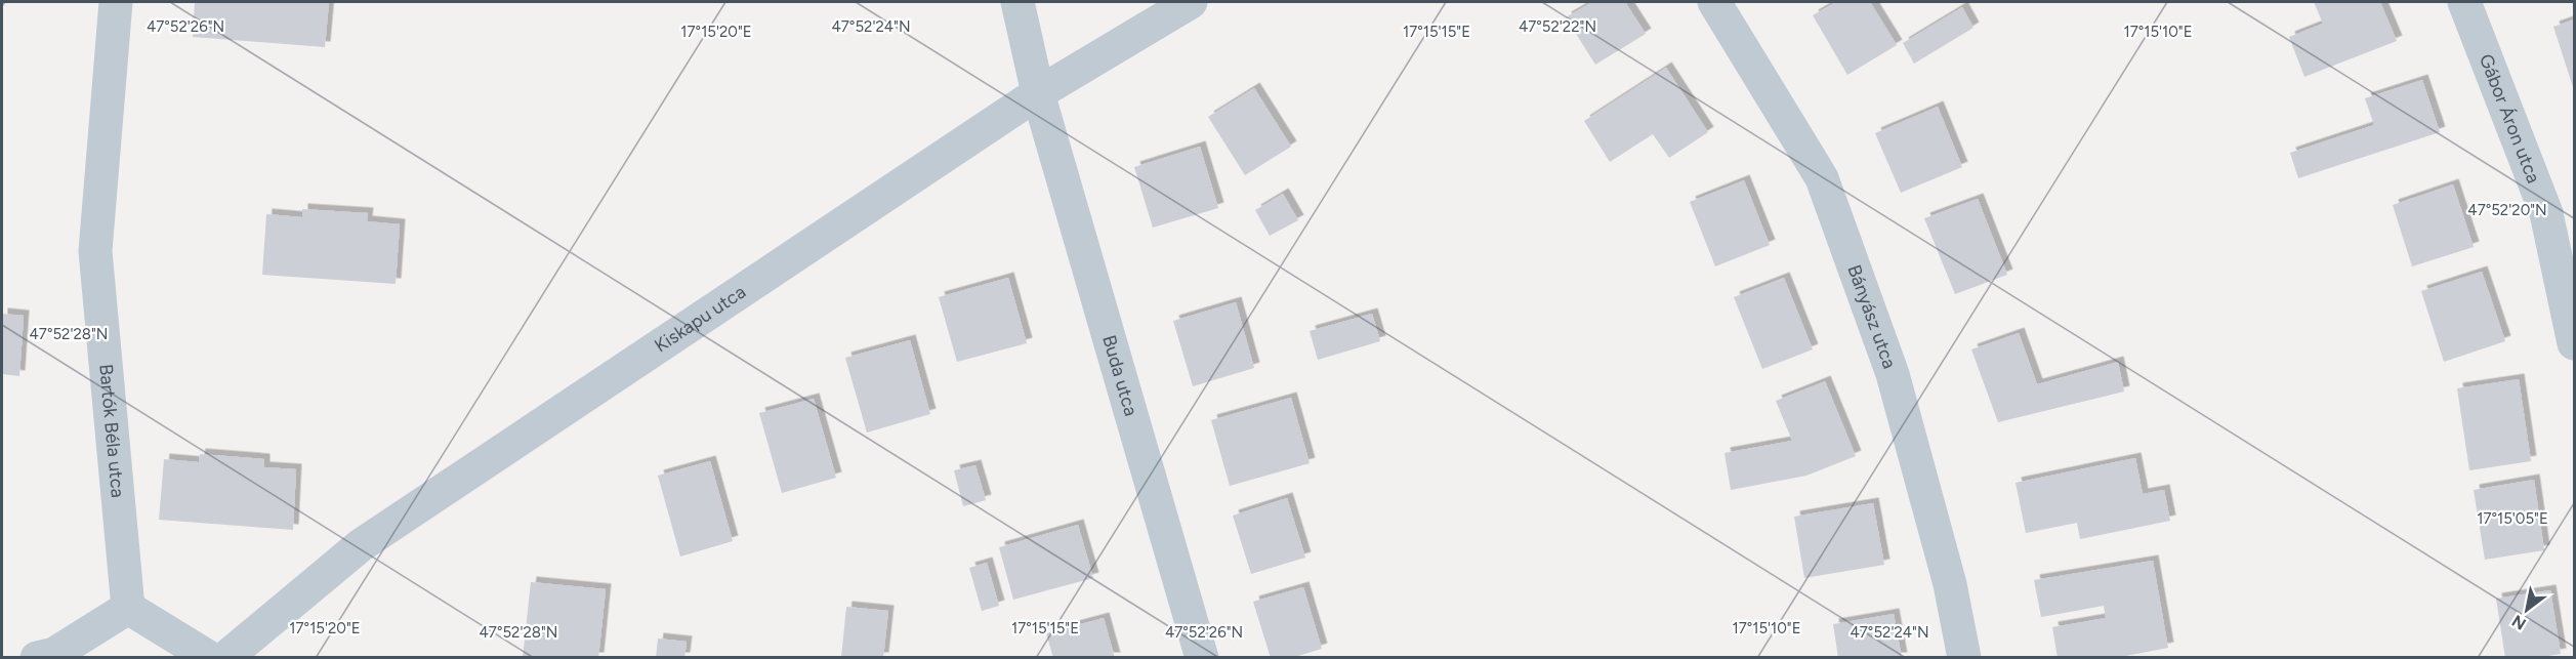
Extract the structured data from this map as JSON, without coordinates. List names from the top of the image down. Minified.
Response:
{"streets":{"street":["Gábor Áron utca","Bányász utca","Kiskapu utca","Buda utca","Bartók Béla utca"]},"crossings":[["Kiskapu utca","Buda utca"]],"north":"bottom left","coordinates":["47°52'22\"N","47°52'26\"N","47°52'24\"N","17°15'20\"E","17°15'15\"E","17°15'10\"E","47°52'20\"N","47°52'28\"N","17°15'05\"E"]}
